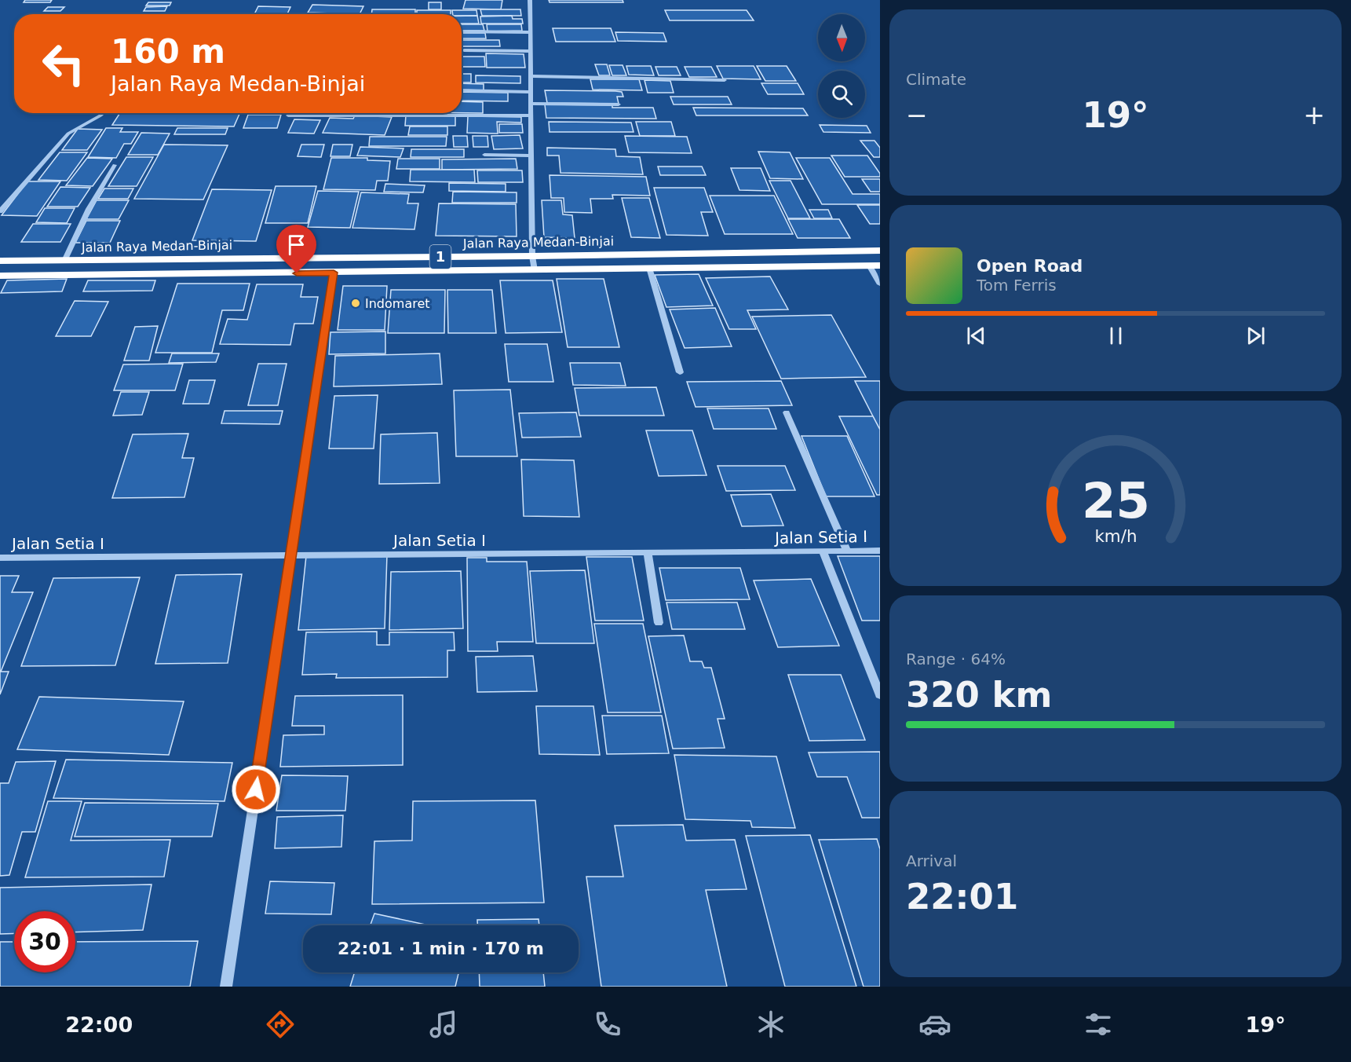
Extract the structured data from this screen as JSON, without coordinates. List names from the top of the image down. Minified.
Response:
{"streets":{"highway":["Jalan Raya Medan-Binjai","1"],"street":["Jalan Setia I"]},"places":["Indomaret"],"north":"bottom","page":{"tile":["Climate",["Range · 64%","320 km"],["Arrival","22:01"]],"turn":["160 m","Jalan Raya Medan-Binjai"],"heat":["−","19°","+"],"song":["Open Road","Tom Ferris"],"limit":"30","trip":"22:01 · 1 min · 170 m","tabs":["22:00","19°"],"gauge":["25","km/h"]}}
